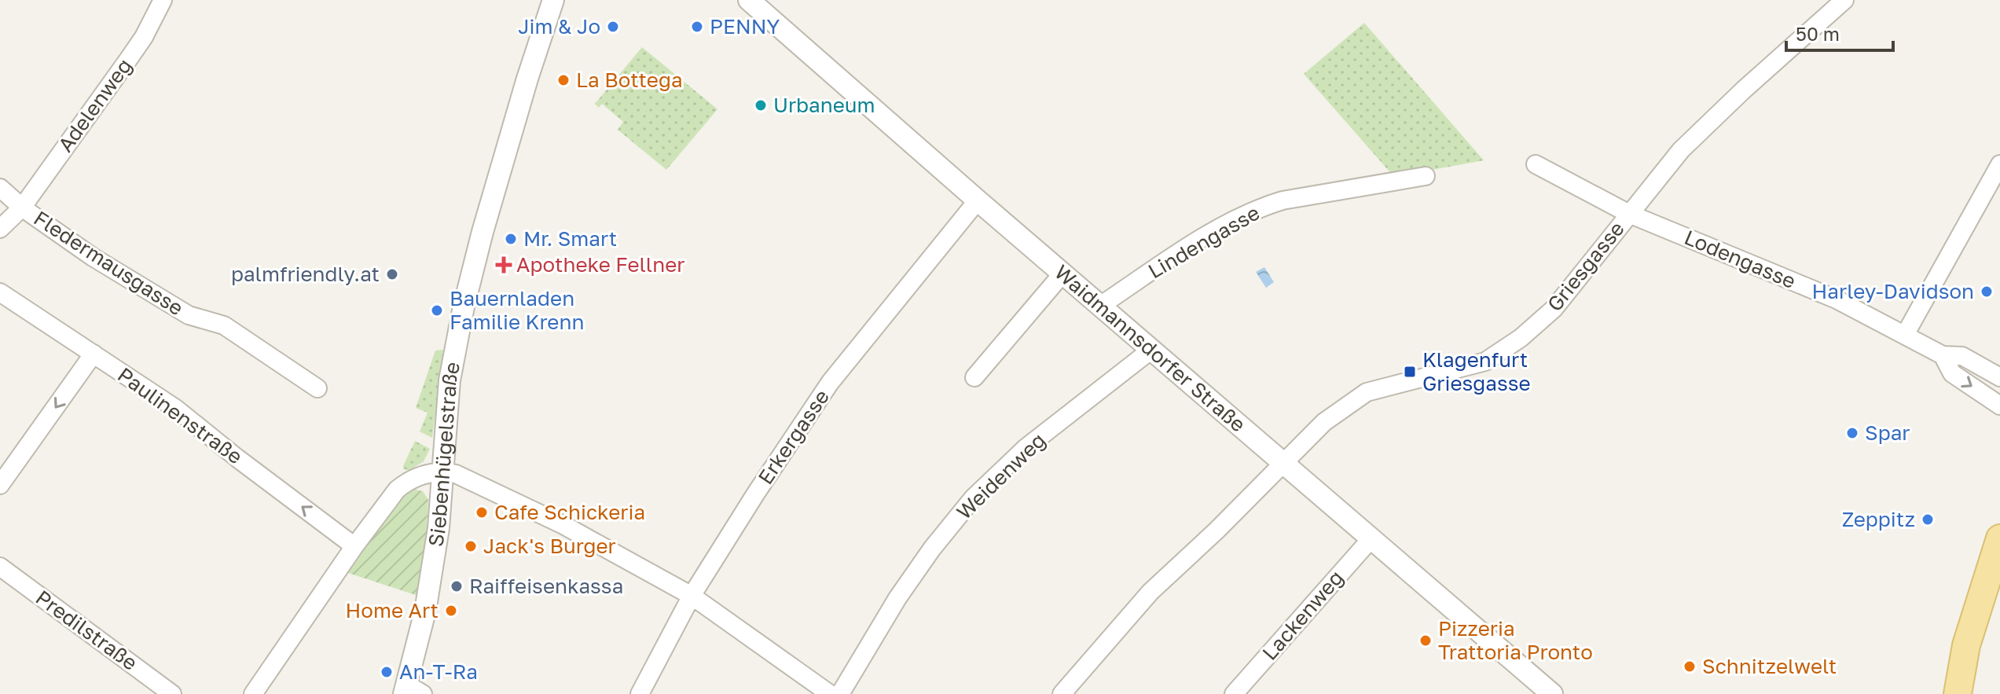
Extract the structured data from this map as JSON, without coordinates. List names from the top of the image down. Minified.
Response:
{"streets":{"street":["Adelenweg","Lindengasse","Lodengasse","Fledermausgasse","Griesgasse","Waidmannsdorfer Straße","Paulinenstraße","Erkergasse","Siebenhügelstraße","Weidenweg","Lackenweg","Predilstraße"]},"crossings":[["Adelenweg","Fledermausgasse"],["Lindengasse","Waidmannsdorfer Straße"],["Lodengasse","Griesgasse"],["Griesgasse","Waidmannsdorfer Straße"],["Waidmannsdorfer Straße","Erkergasse"],["Waidmannsdorfer Straße","Weidenweg"],["Waidmannsdorfer Straße","Lackenweg"]],"one_way":["Paulinenstraße"],"places":{"other":["Jim & Jo","PENNY","La Bottega","Urbaneum","Mr. Smart","palmfriendly.at","Harley-Davidson","Bauernladen Familie Krenn","Spar","Cafe Schickeria","Zeppitz","Jack's Burger","Raiffeisenkassa","Home Art","Pizzeria Trattoria Pronto","Schnitzelwelt","An-T-Ra"],"health":["Apotheke Fellner"],"transit":["Klagenfurt Griesgasse"]},"scale_bar":"50 m"}
